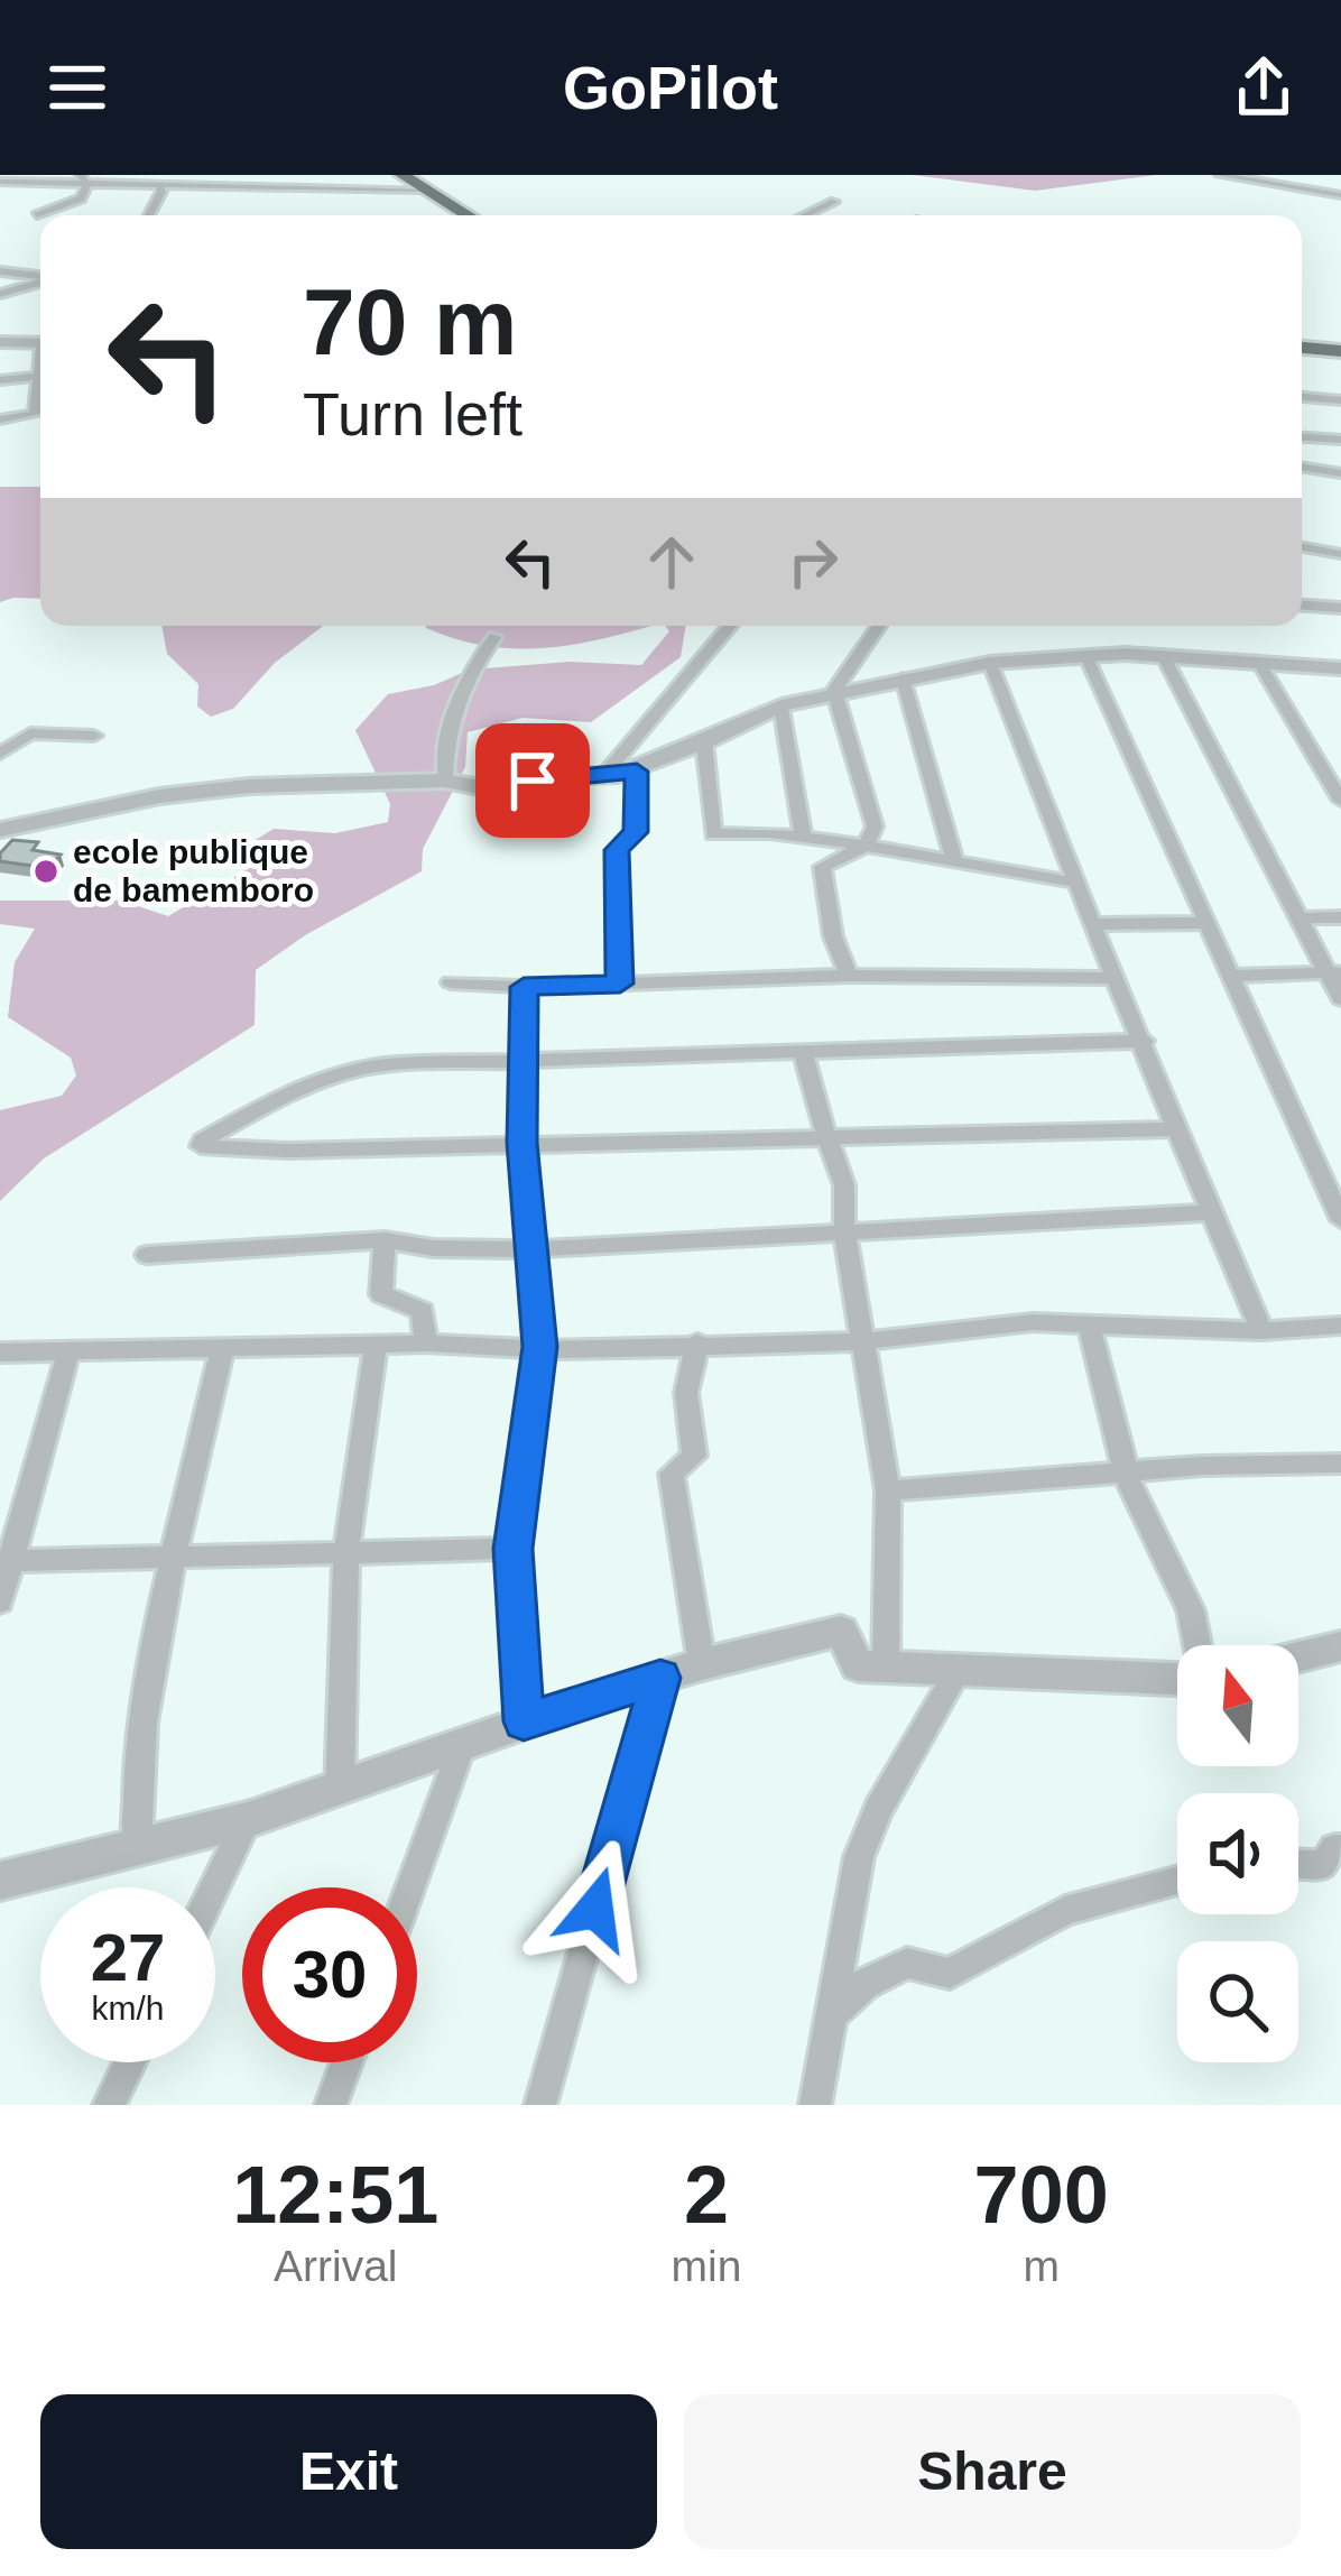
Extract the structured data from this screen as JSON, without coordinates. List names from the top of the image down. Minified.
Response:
{"places":["ecole publique de bamemboro"],"north":"top","page":{"header":"GoPilot","turn":["70 m","Turn left"],"speed":"27 km/h","limit":"30","eta":["12:51","Arrival","2","min","700","m"],"buttons":["Exit","Share"]}}
